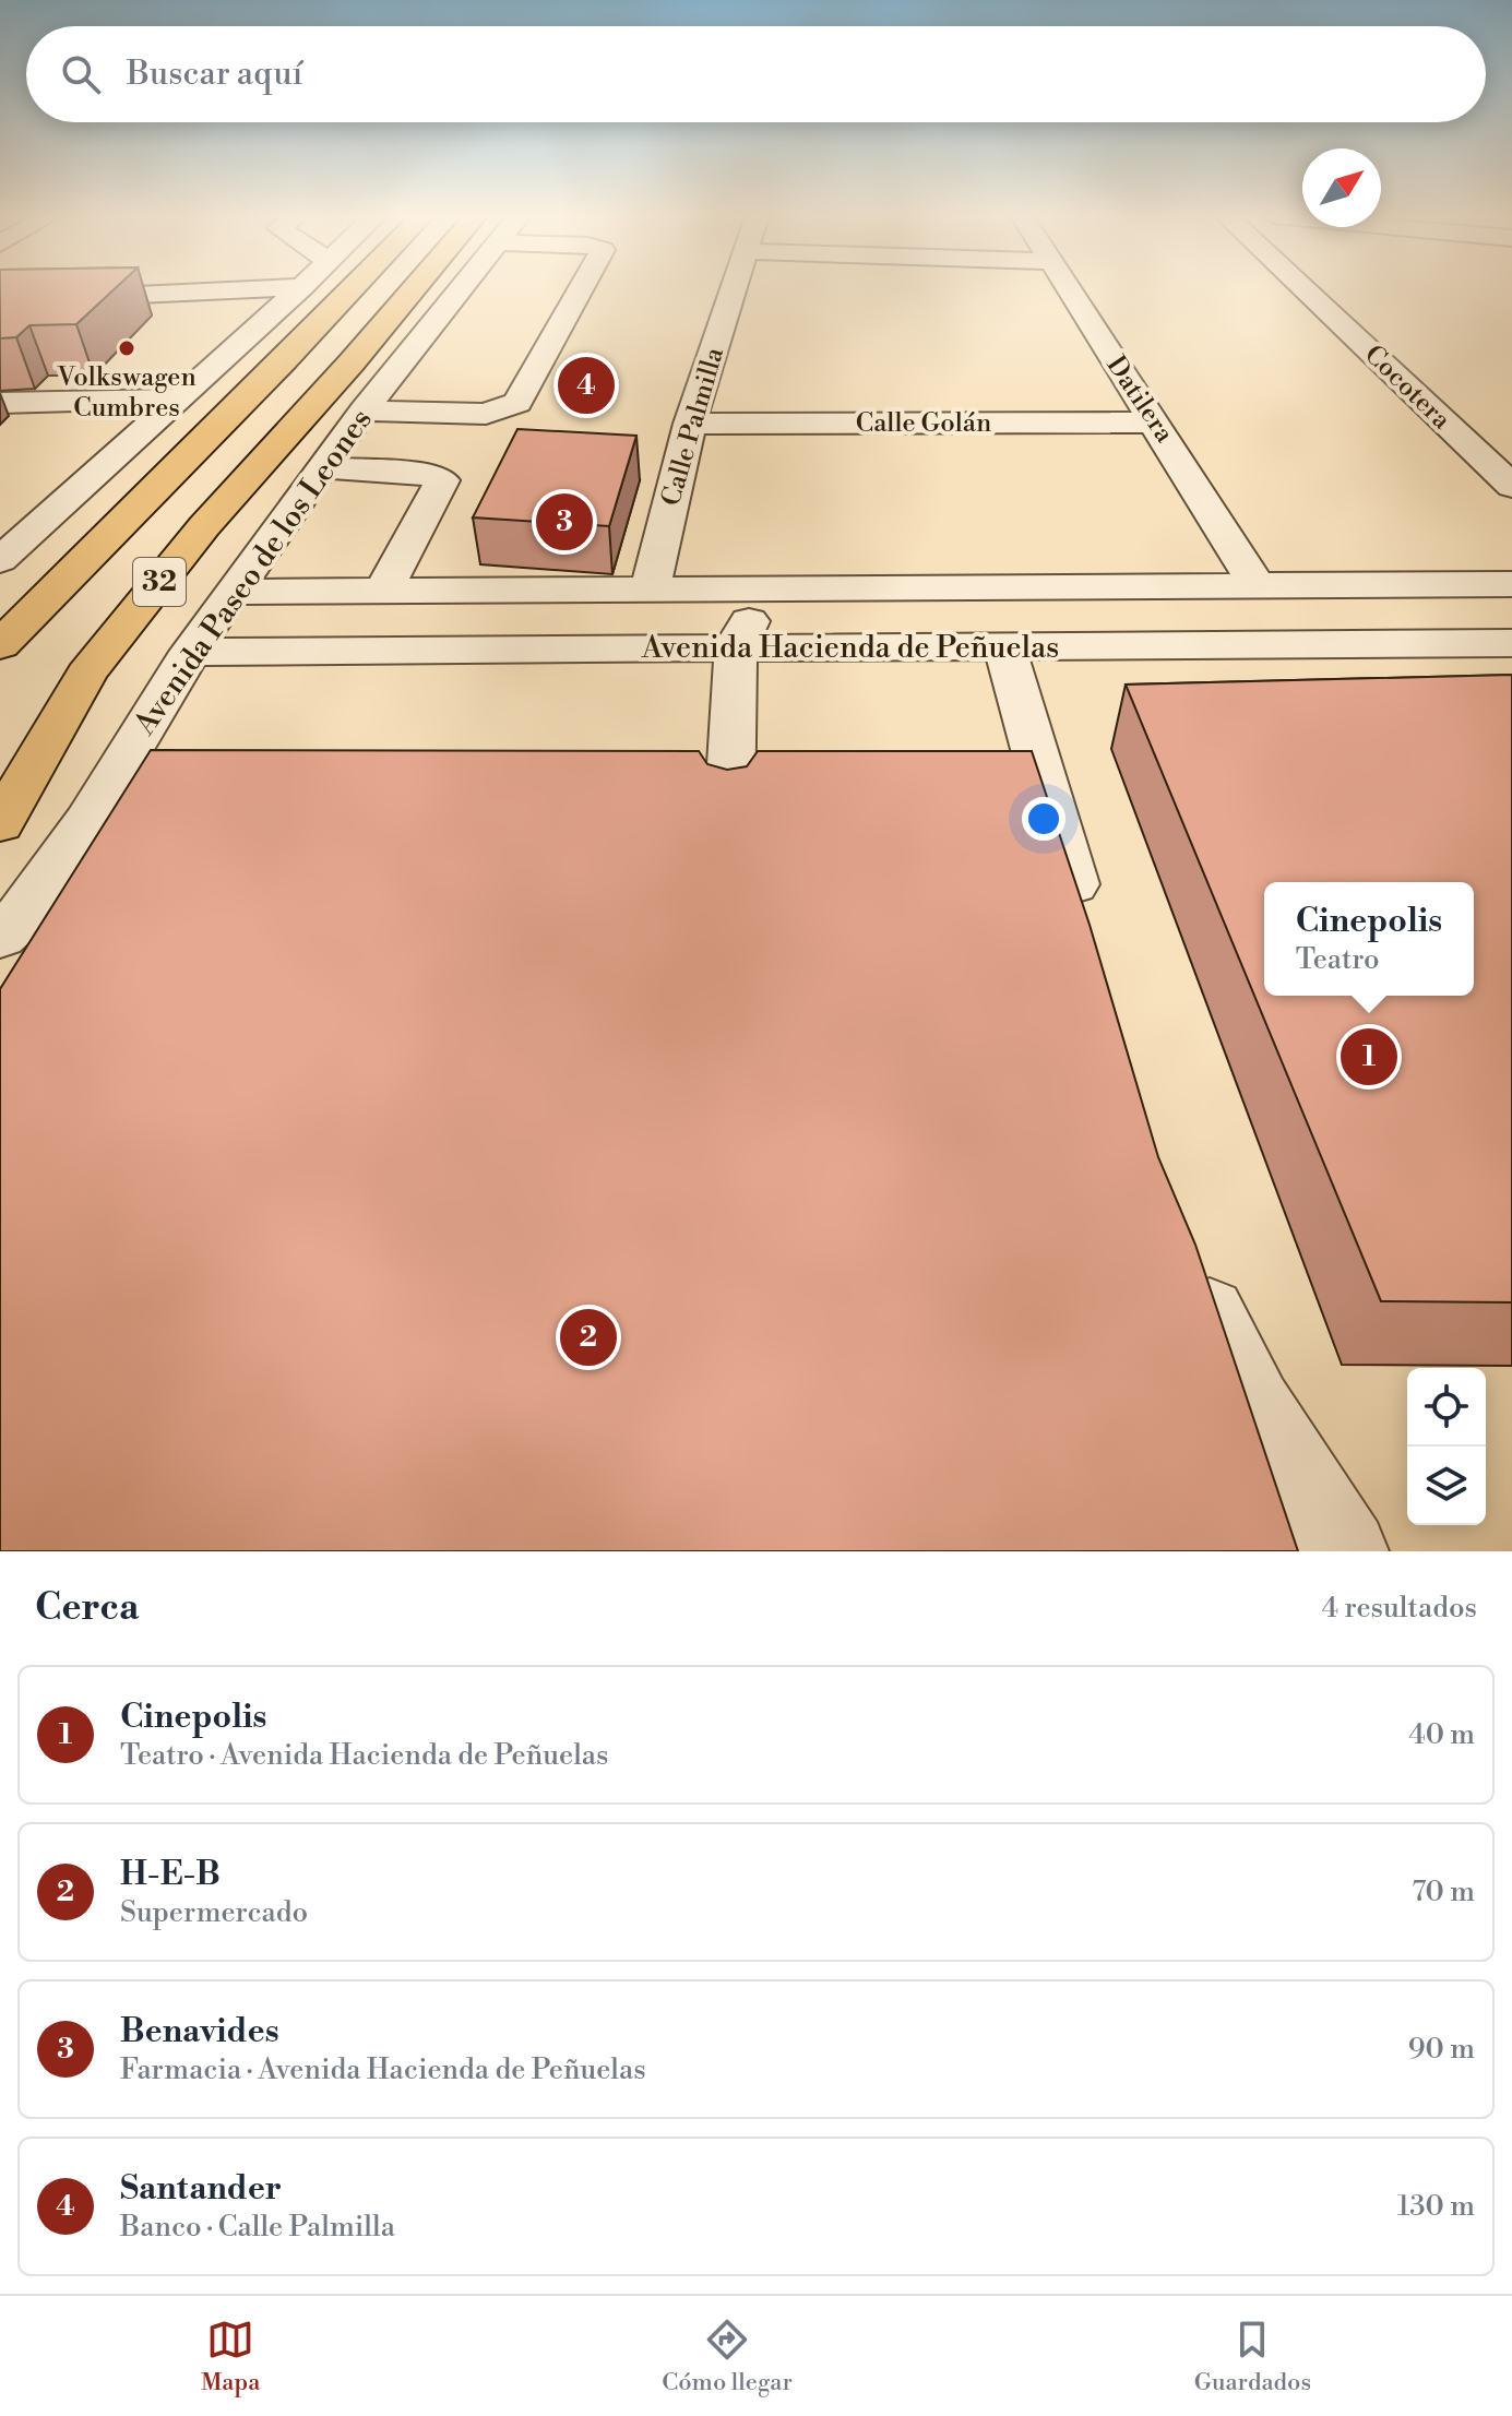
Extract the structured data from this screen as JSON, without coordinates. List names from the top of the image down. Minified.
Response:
{"streets":{"main road":["Avenida Paseo de los Leones","32"],"street":["Cocotera","Datilera","Calle Golán","Calle Palmilla","Avenida Hacienda de Peñuelas"]},"crossings":[["Datilera","Calle Golán"],["Datilera","Avenida Hacienda de Peñuelas"],["Calle Golán","Calle Palmilla"],["Calle Palmilla","Avenida Hacienda de Peñuelas"],["Avenida Paseo de los Leones","Avenida Hacienda de Peñuelas"]],"places":["Volkswagen Cumbres"],"north":"top right","page":{"search":"Buscar aquí","pins":["4","3","1","2"],"popup":["Cinepolis","Teatro"],"heading":["Cerca","4 resultados"],"list":[{"mark":"1","name":"Cinepolis","note":"Teatro · Avenida Hacienda de Peñuelas","value":"40 m"},{"mark":"2","name":"H-E-B","note":"Supermercado","value":"70 m"},{"mark":"3","name":"Benavides","note":"Farmacia · Avenida Hacienda de Peñuelas","value":"90 m"},{"mark":"4","name":"Santander","note":"Banco · Calle Palmilla","value":"130 m"}],"nav":["Mapa","Cómo llegar","Guardados"]}}
